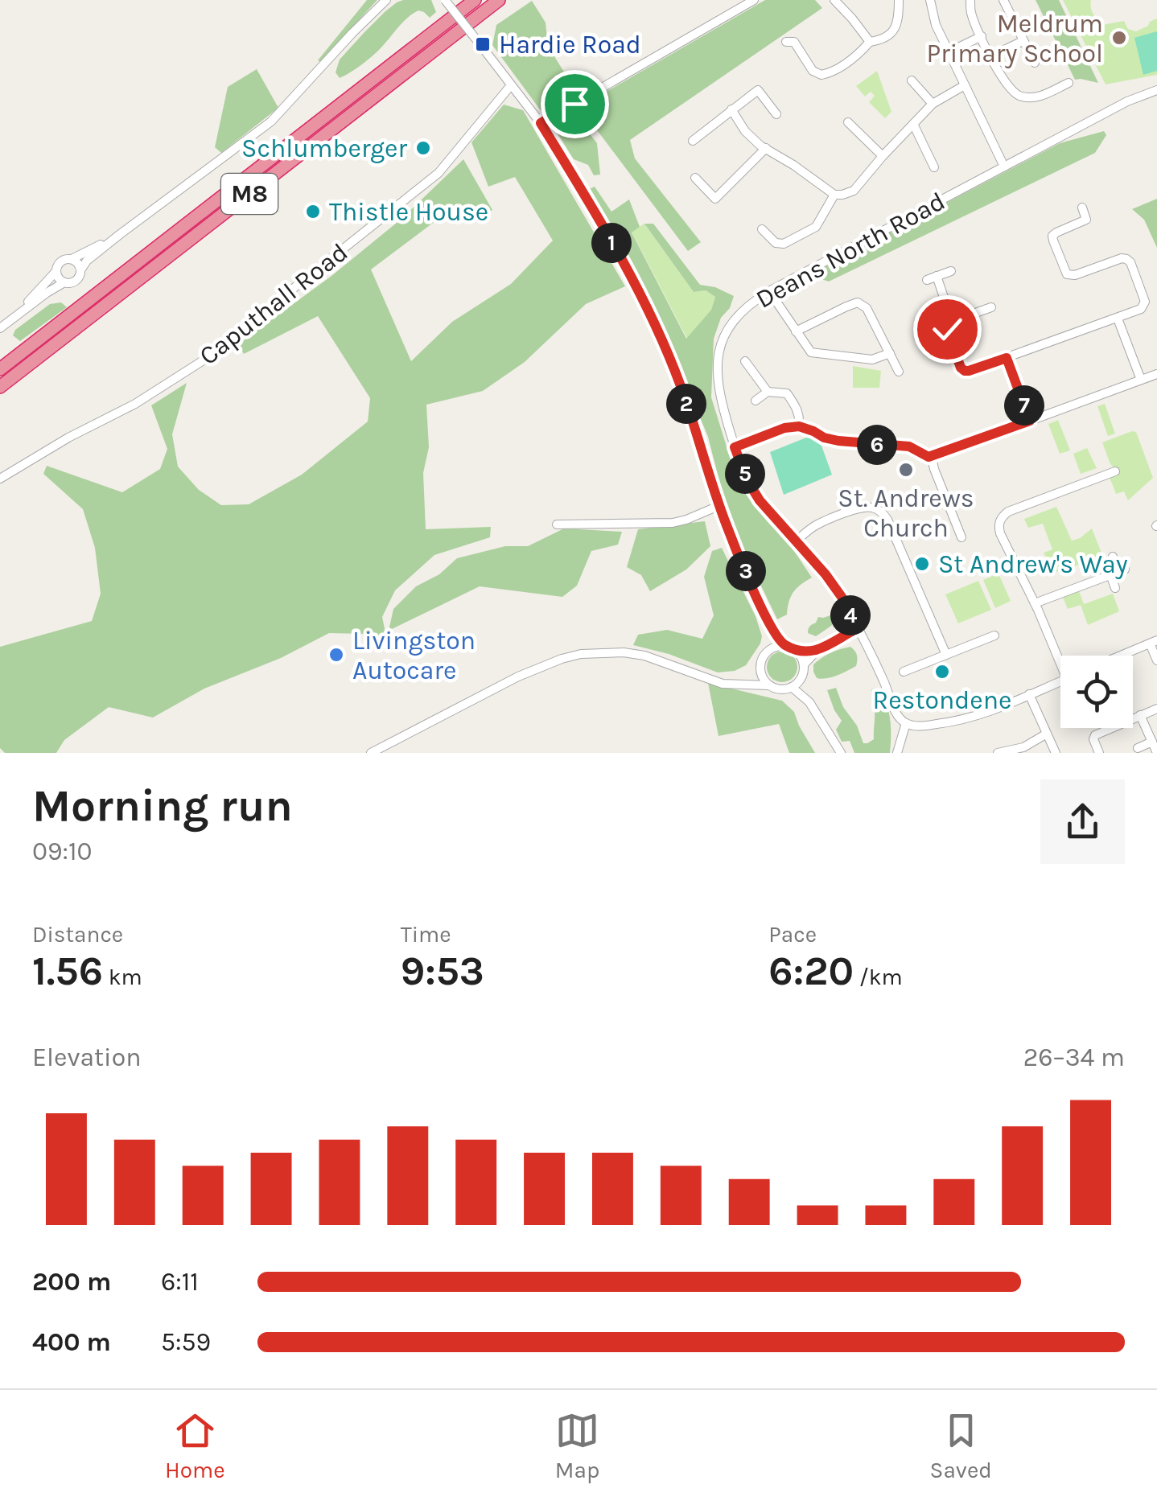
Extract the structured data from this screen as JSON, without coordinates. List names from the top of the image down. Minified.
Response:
{"streets":{"highway":["M8"],"street":["Deans North Road","Caputhall Road"]},"places":{"other":["Meldrum Primary School","Schlumberger","Thistle House","St. Andrews Church","St Andrew's Way","Livingston Autocare","Restondene"],"transit":["Hardie Road"]},"page":{"pins":["1","2","7","6","5","3","4"],"heading":["Morning run","09:10"],"stats":[["Distance","1.56 km"],["Time","9:53"],["Pace","6:20 /km"]],"chart":["Elevation","26–34 m"],"list":[{"name":"200 m","note":"6:11"},{"name":"400 m","note":"5:59"}],"tabs":["Home","Map","Saved"]}}
